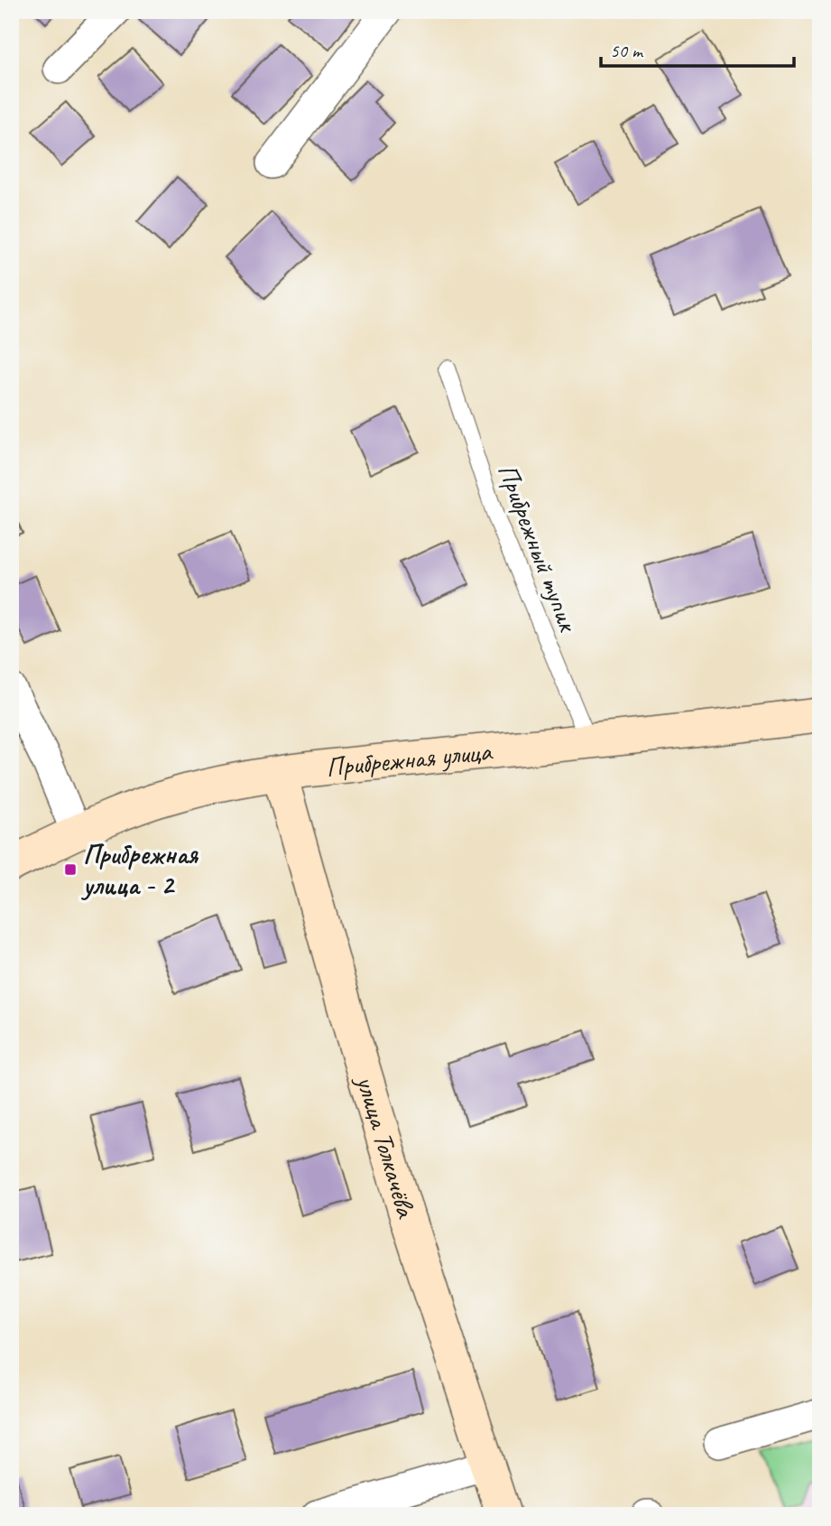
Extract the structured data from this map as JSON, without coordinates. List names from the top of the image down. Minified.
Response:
{"streets":{"street":["Прибрежная улица","улица Толкачёва"],"lane":["Прибрежный тупик"]},"crossings":[["Прибрежный тупик","Прибрежная улица"],["Прибрежная улица","улица Толкачёва"]],"places":{"transit":["Прибрежная улица - 2"]},"scale_bar":"50 m"}
